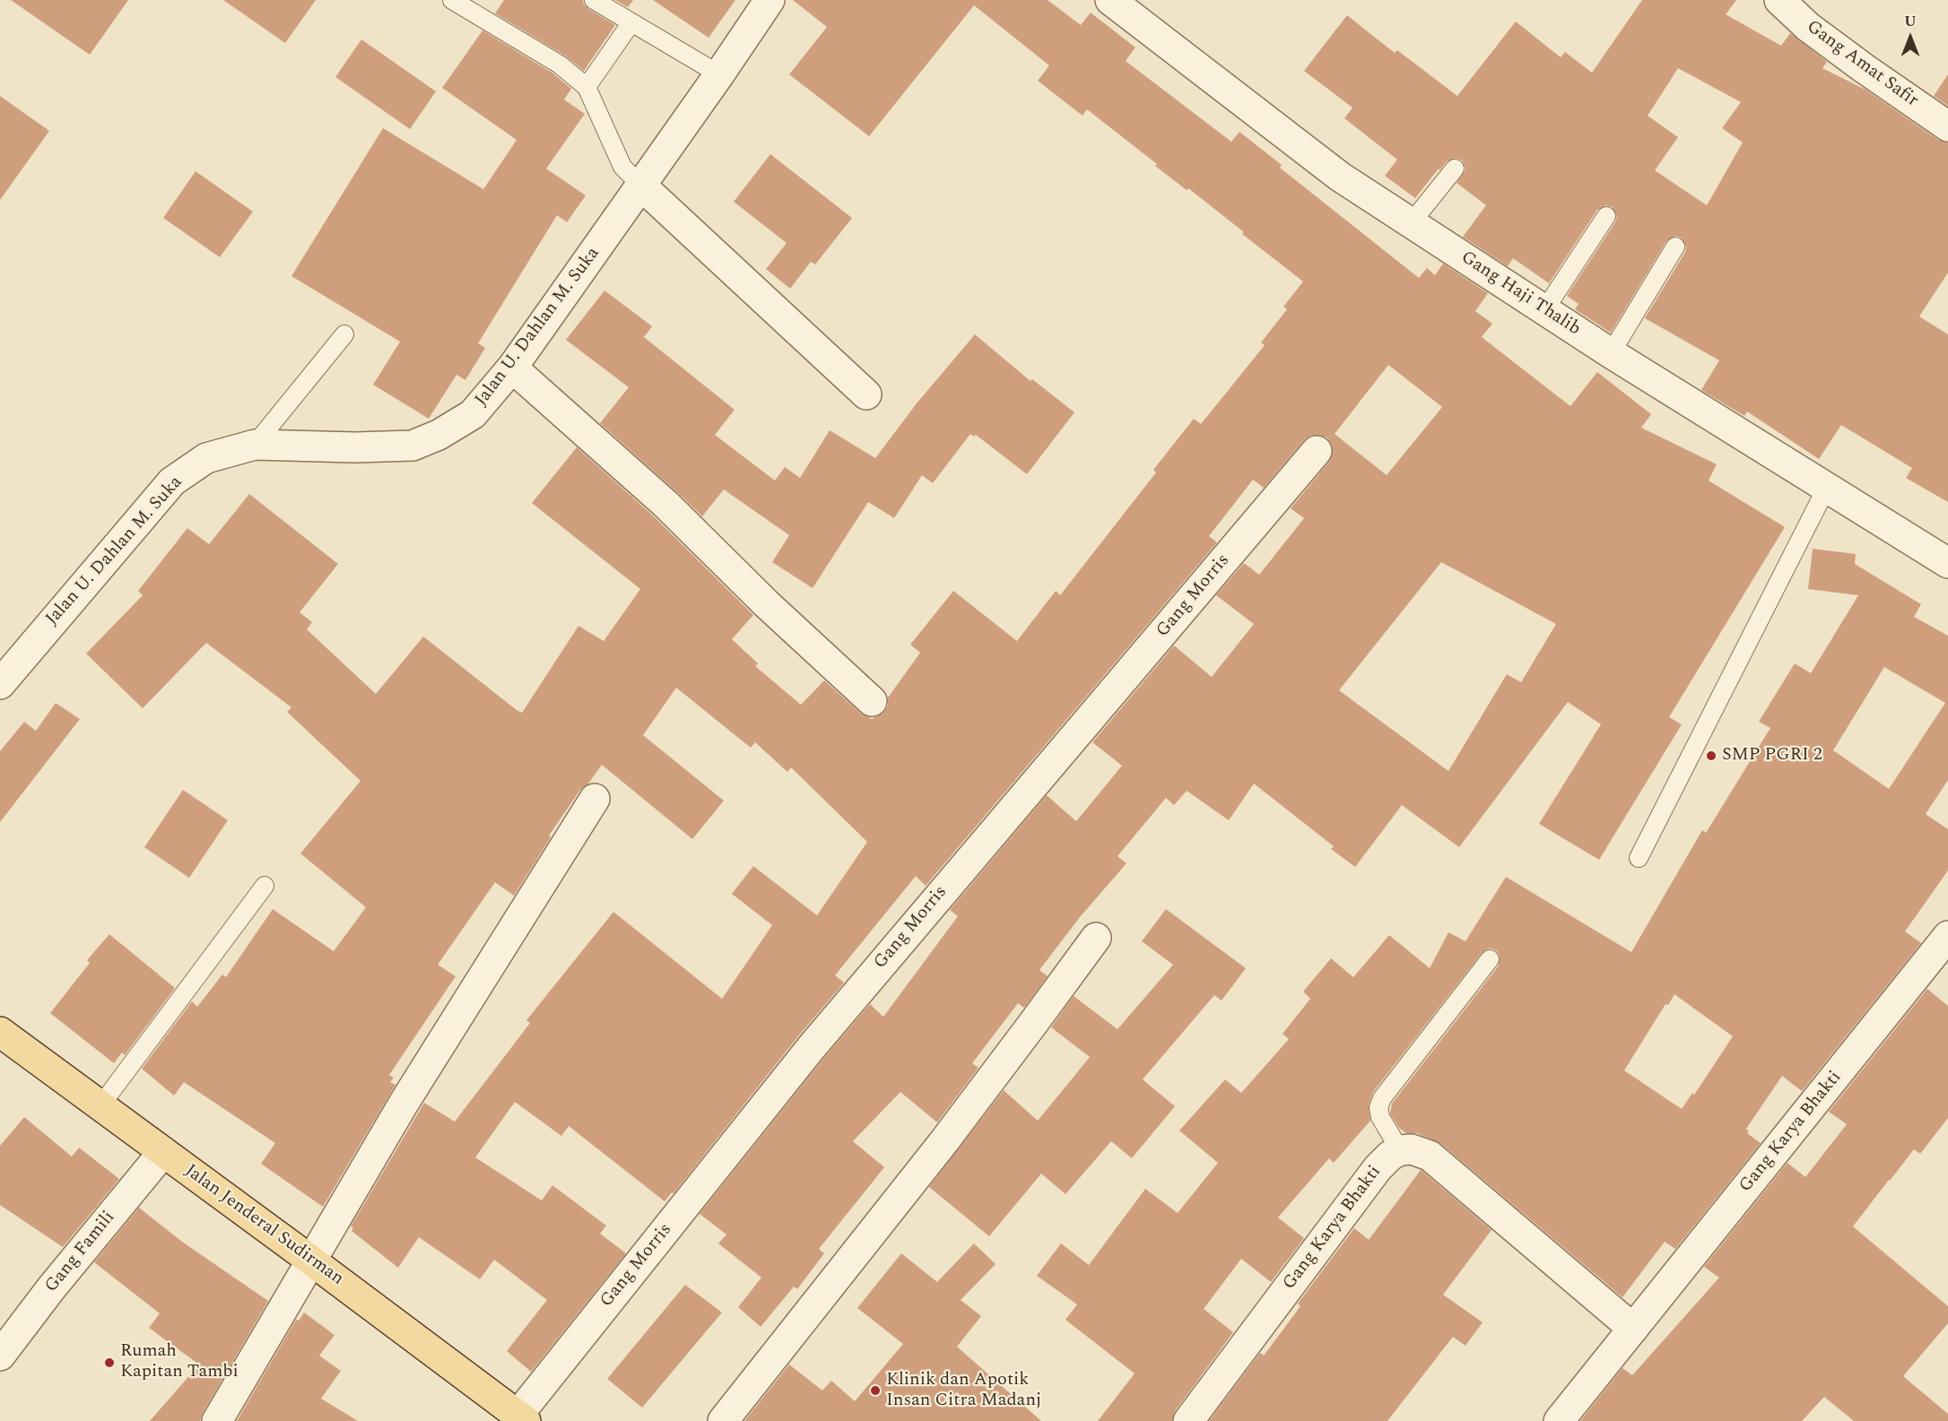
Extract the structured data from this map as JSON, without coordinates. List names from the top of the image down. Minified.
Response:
{"streets":{"main road":["Jalan Jenderal Sudirman"],"street":["Gang Amat Safir","Gang Haji Thalib","Jalan U. Dahlan M. Suka","Gang Morris","Gang Karya Bhakti","Gang Famili"]},"crossings":[["Gang Morris","Jalan Jenderal Sudirman"],["Jalan Jenderal Sudirman","Gang Famili"]],"places":["SMP PGRI 2","Rumah Kapitan Tambi","Klinik dan Apotik Insan Citra Madanj"],"north":"top"}
